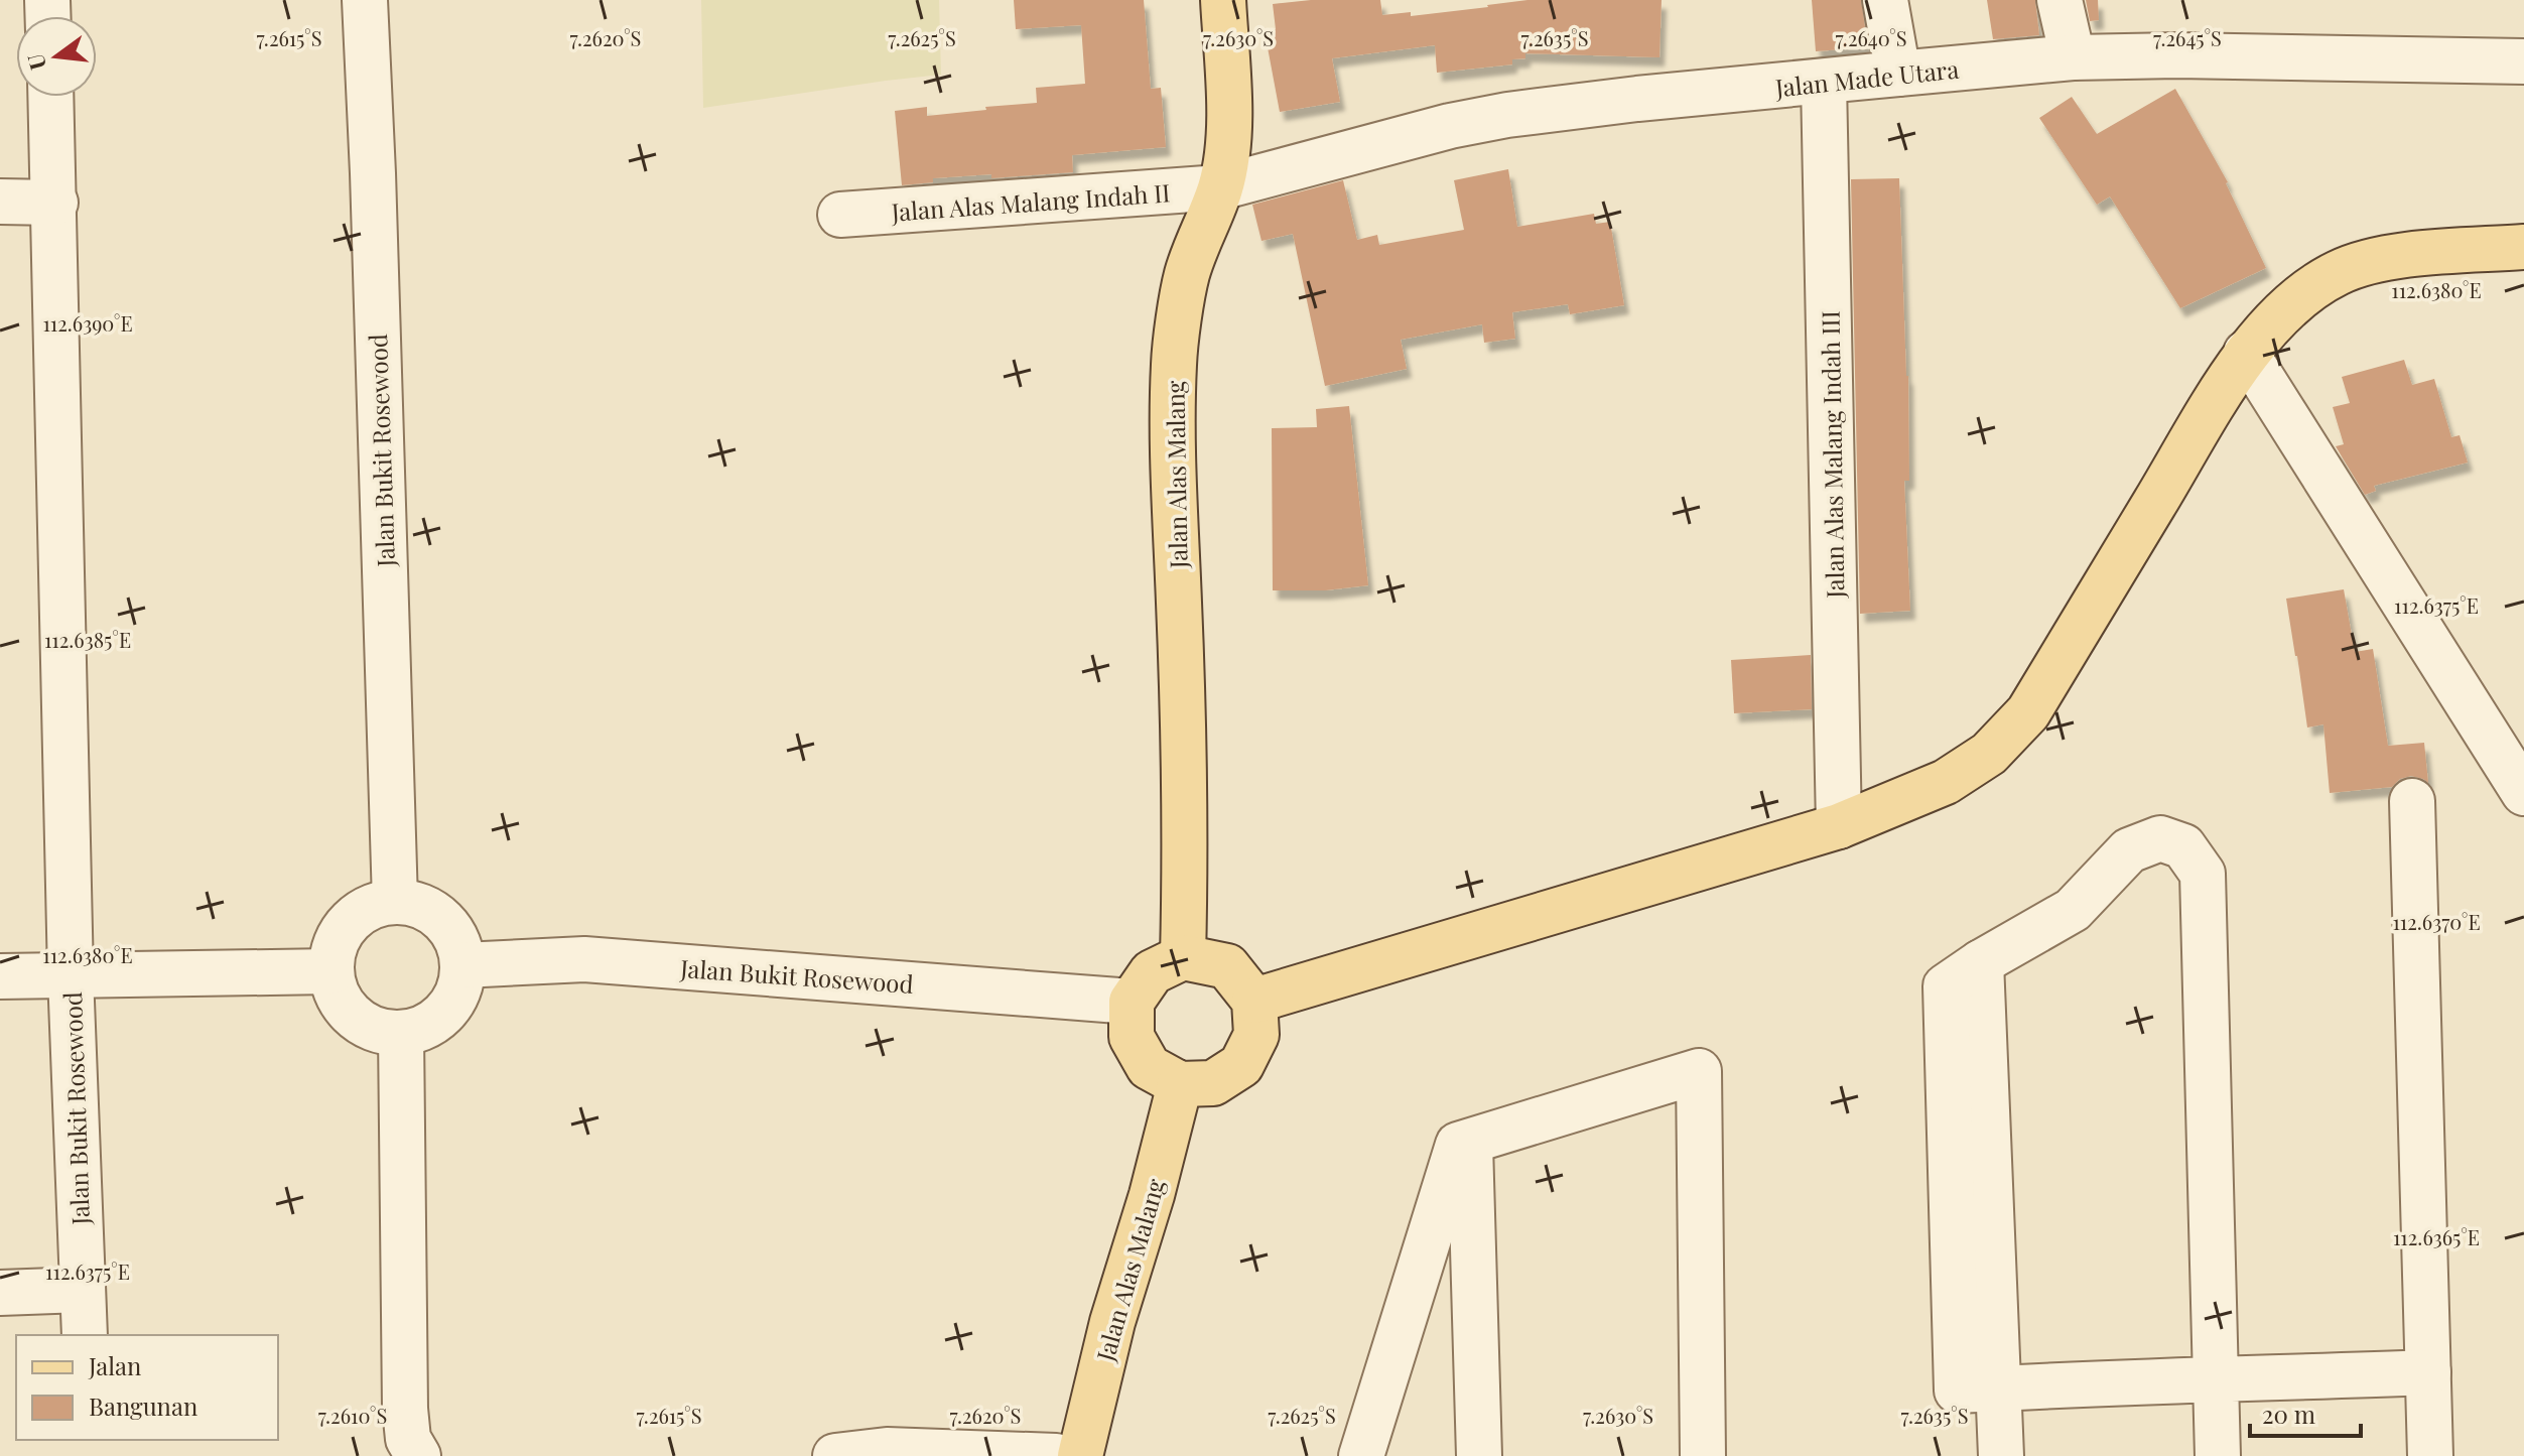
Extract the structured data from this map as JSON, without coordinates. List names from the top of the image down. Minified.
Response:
{"streets":{"main road":["Jalan Alas Malang"],"street":["Jalan Made Utara","Jalan Alas Malang Indah II","Jalan Bukit Rosewood","Jalan Alas Malang Indah III"]},"crossings":[["Jalan Made Utara","Jalan Alas Malang Indah II"],["Jalan Made Utara","Jalan Alas Malang Indah III"],["Jalan Made Utara","Jalan Alas Malang"],["Jalan Alas Malang Indah II","Jalan Alas Malang"],["Jalan Bukit Rosewood","Jalan Alas Malang"]],"legend":["Jalan","Bangunan"],"scale_bar":"20 m","north":"left","coordinates":["7.2615°S","7.2620°S","7.2625°S","7.2630°S","7.2635°S","7.2640°S","7.2645°S","112.6380°E","112.6390°E","112.6375°E","112.6385°E","112.6370°E","112.6365°E","7.2610°S"]}
